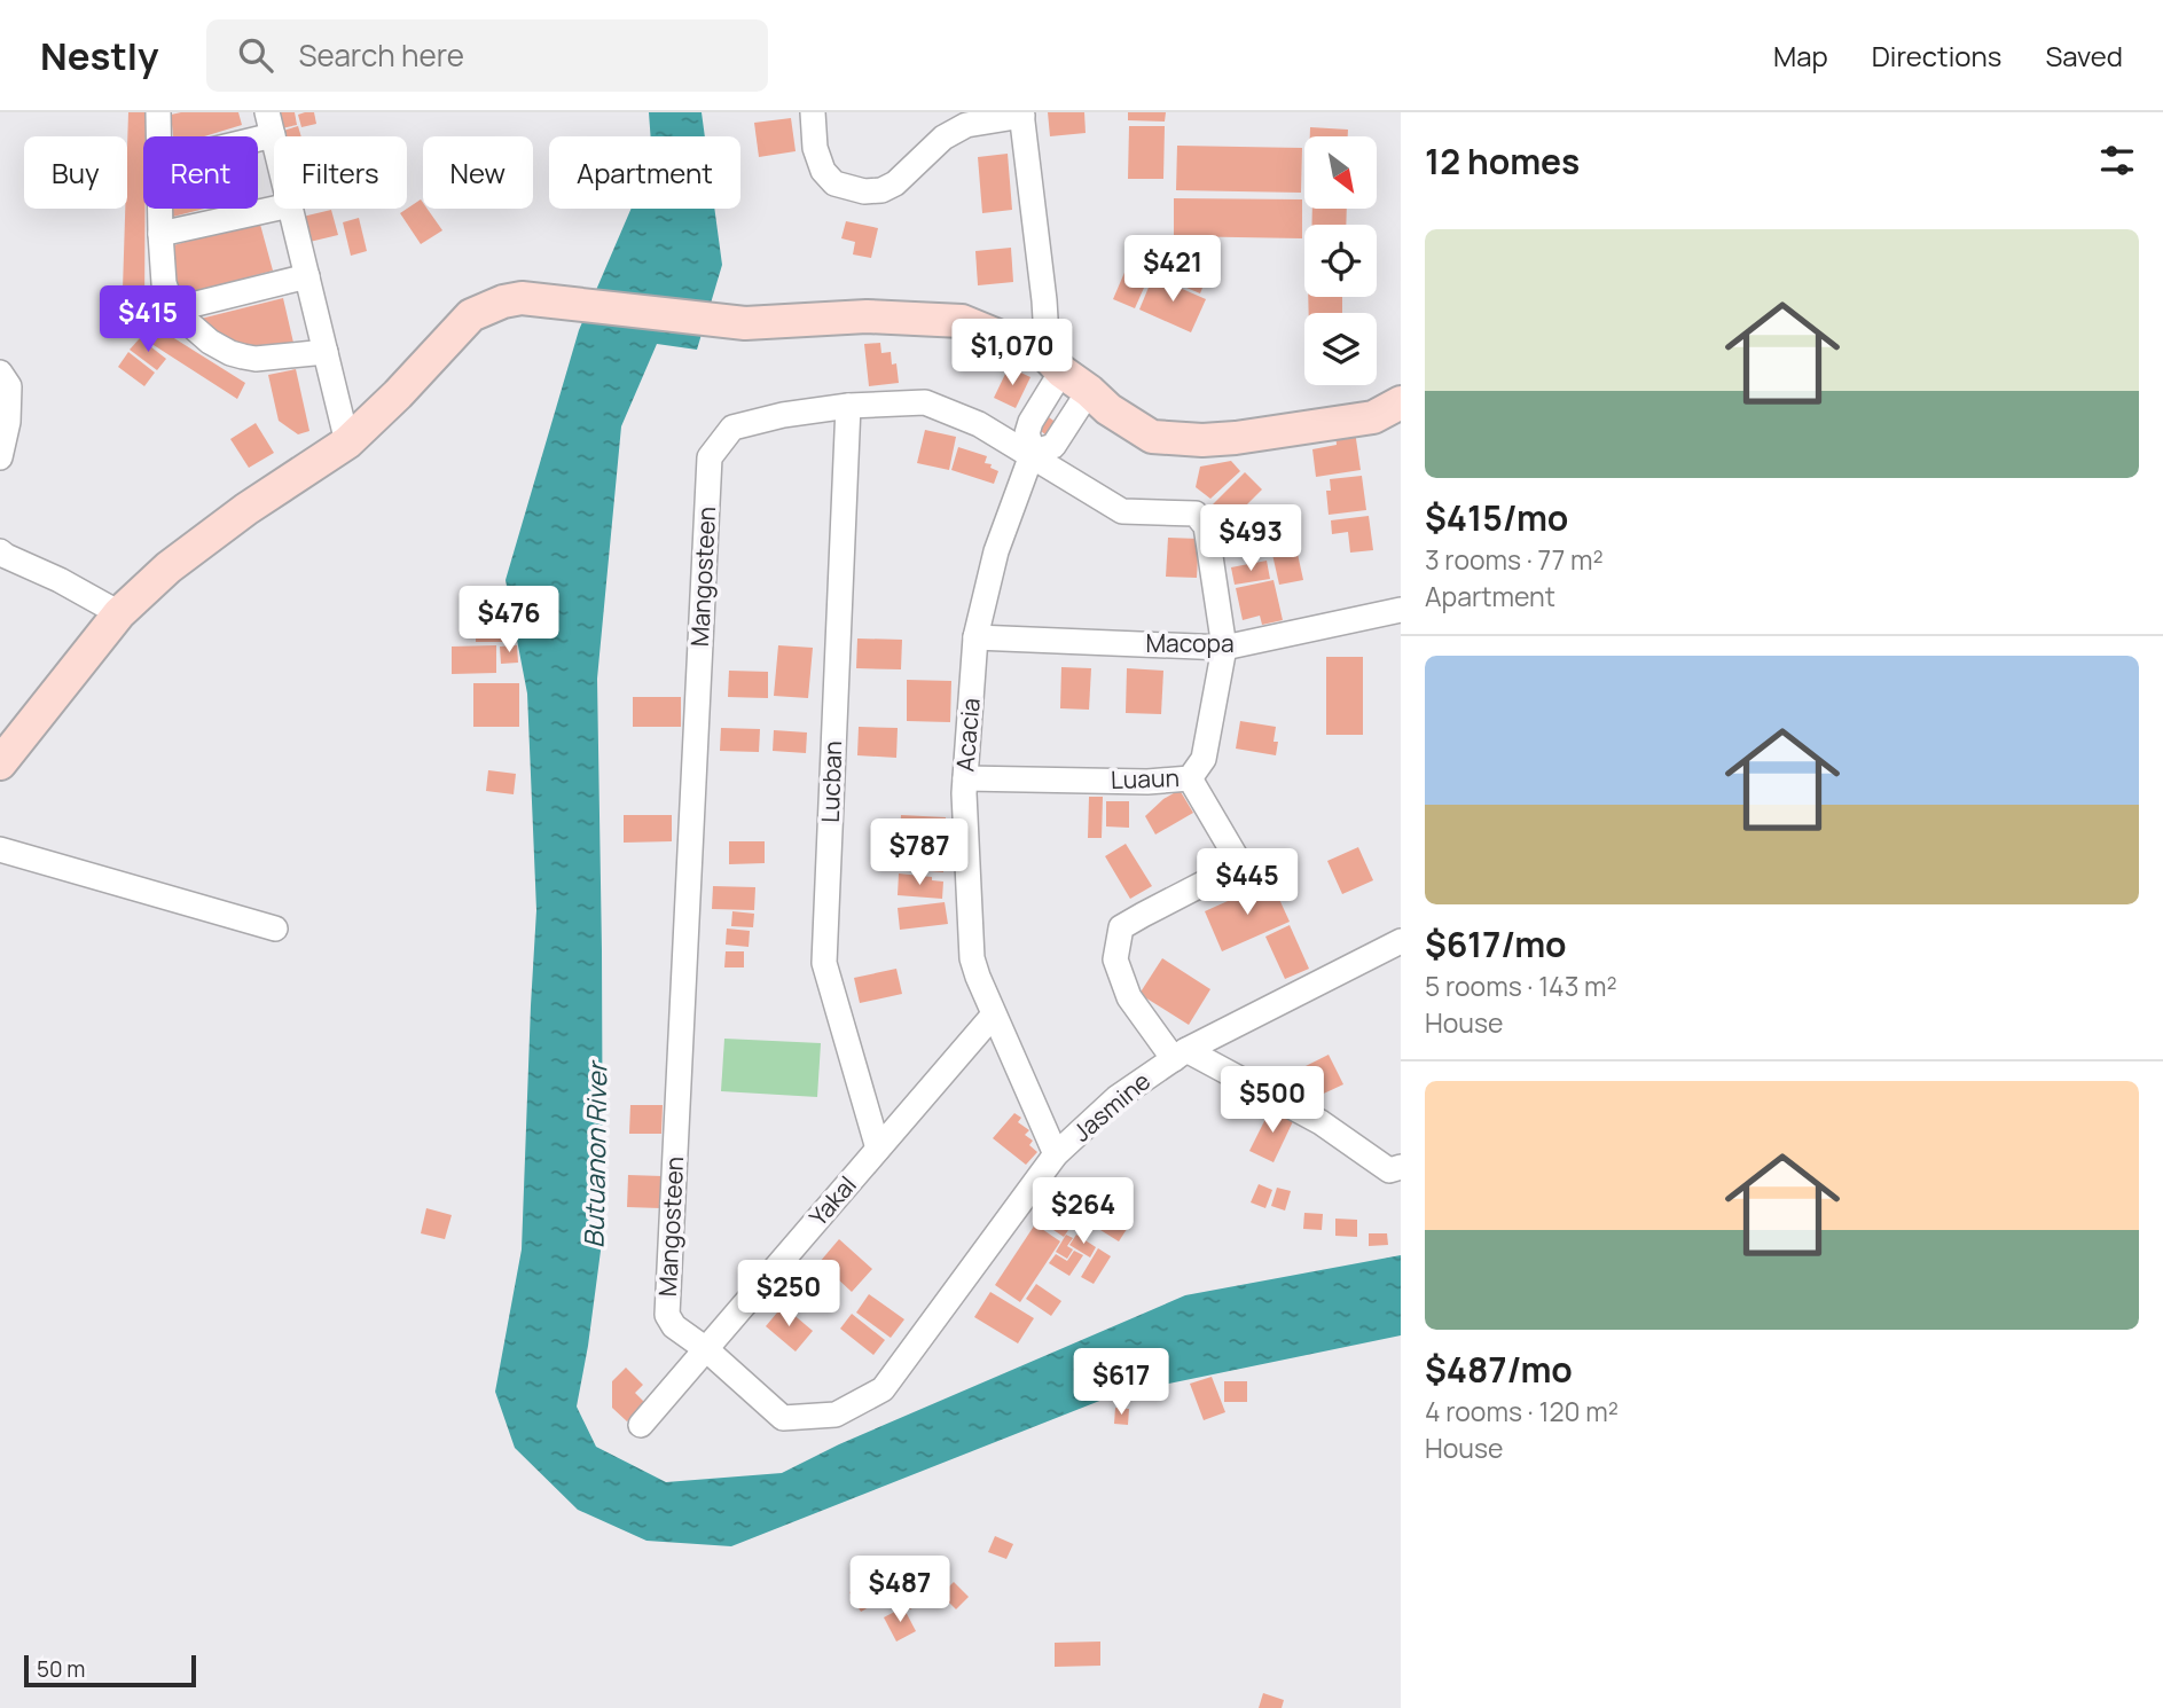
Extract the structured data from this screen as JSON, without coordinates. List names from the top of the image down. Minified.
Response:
{"streets":{"street":["Mangosteen","Macopa","Acacia","Luaun","Lucban","Jasmine","Yakal"]},"crossings":[["Mangosteen","Macopa"],["Mangosteen","Acacia"],["Mangosteen","Luaun"],["Mangosteen","Lucban"],["Mangosteen","Jasmine"],["Mangosteen","Yakal"],["Macopa","Acacia"],["Macopa","Luaun"],["Acacia","Luaun"],["Acacia","Jasmine"],["Acacia","Yakal"],["Lucban","Yakal"],["Jasmine","Yakal"]],"water":["Butuanon River"],"scale_bar":"50 m","north":"bottom right","page":{"header":"Nestly","search":"Search here","nav":["Map","Directions","Saved"],"heading":"12 homes","chip":["Buy","Rent","Filters","New","Apartment"],"list":[{"name":"$415/mo","note":"3 rooms · 77 m² · Apartment"},{"name":"$617/mo","note":"5 rooms · 143 m² · House"},{"name":"$487/mo","note":"4 rooms · 120 m² · House"}],"price":["$421","$415","$1,070","$493","$476","$787","$445","$500","$264","$250","$617","$487"],"scale":"50 m"}}
